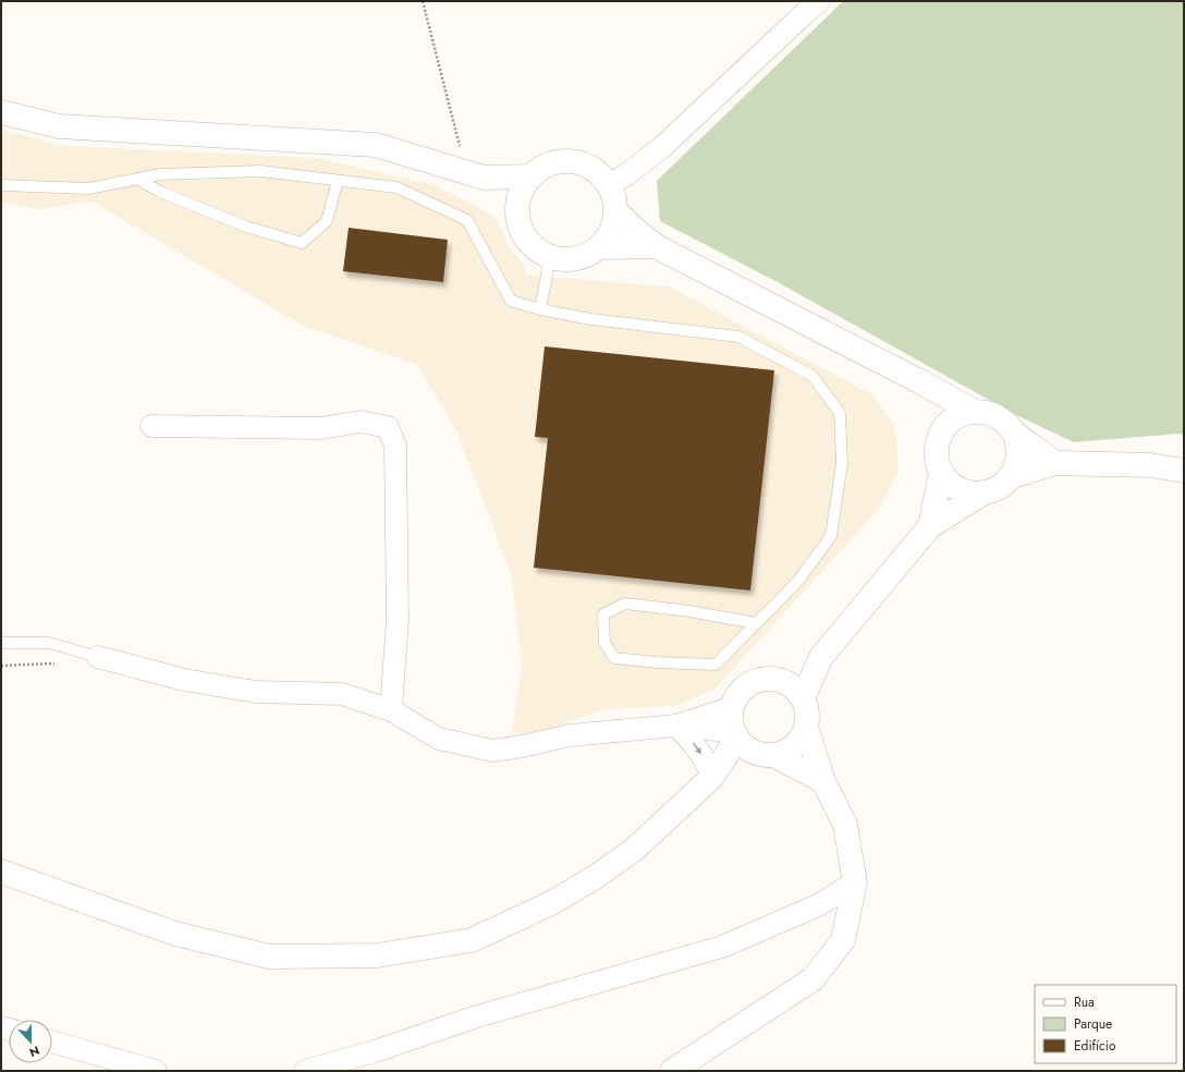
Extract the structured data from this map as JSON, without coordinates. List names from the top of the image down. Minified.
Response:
{"legend":["Rua","Parque","Edifício"],"north":"bottom"}
